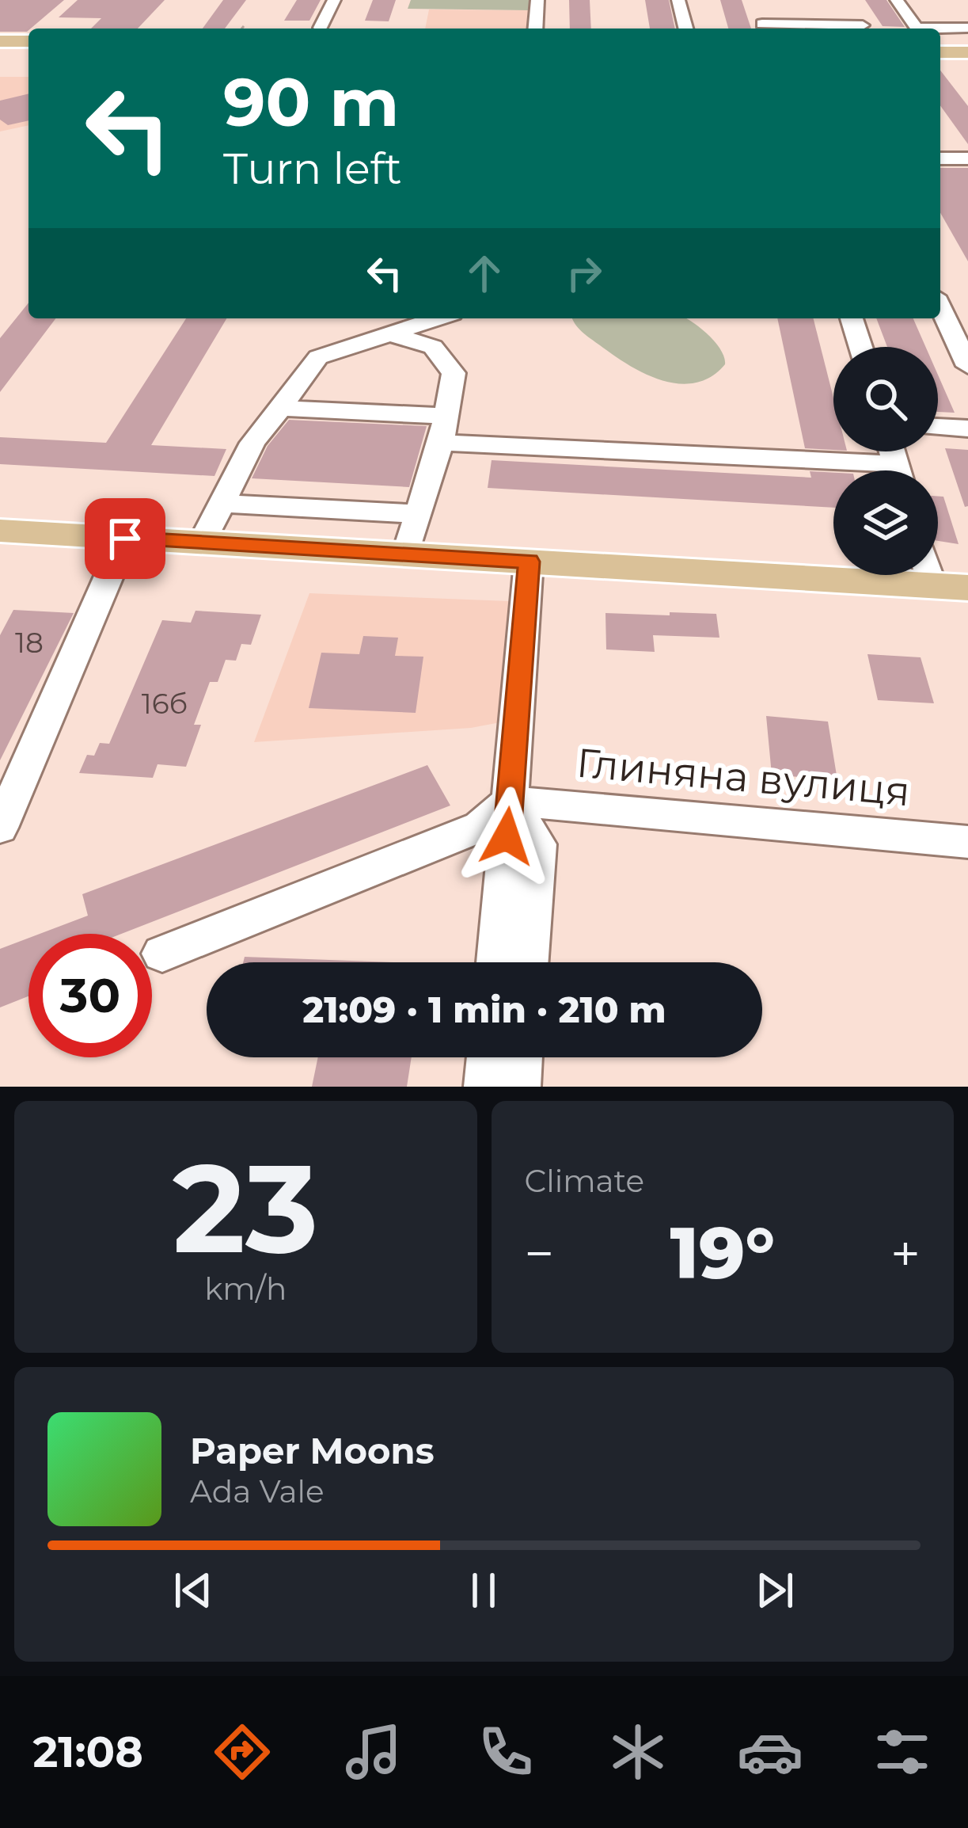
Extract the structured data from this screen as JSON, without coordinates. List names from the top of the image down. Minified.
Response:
{"streets":{"street":["Глиняна вулиця"]},"house_numbers":["18","16б"],"page":{"turn":["90 m","Turn left"],"limit":"30","trip":"21:09 · 1 min · 210 m","tile":[["23","km/h"],"Climate"],"heat":["−","19°","+"],"song":["Paper Moons","Ada Vale"],"tabs":"21:08"}}
